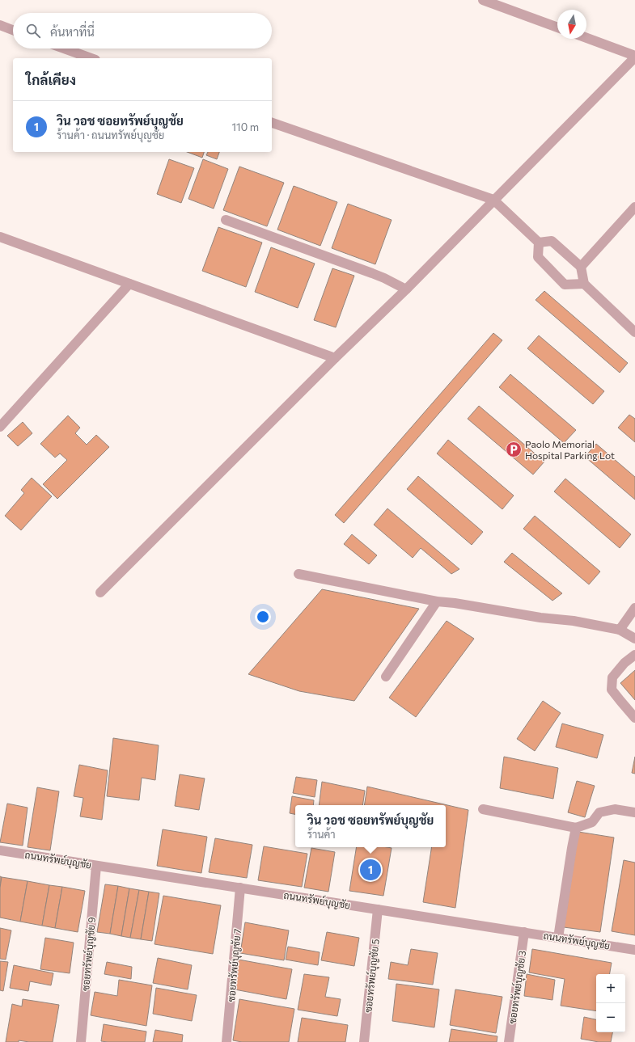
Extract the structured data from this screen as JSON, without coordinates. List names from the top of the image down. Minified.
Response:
{"streets":{"street":["ถนนทรัพย์บุญชัย","ซอยทรัพย์บุญชัย 9","ซอยทรัพย์บุญชัย 7","ซอยทรัพย์บุญชัย 5","ซอยทรัพย์บุญชัย 3"]},"crossings":[["ถนนทรัพย์บุญชัย","ซอยทรัพย์บุญชัย 9"],["ถนนทรัพย์บุญชัย","ซอยทรัพย์บุญชัย 7"],["ถนนทรัพย์บุญชัย","ซอยทรัพย์บุญชัย 5"],["ถนนทรัพย์บุญชัย","ซอยทรัพย์บุญชัย 3"]],"places":{"parking":["Paolo Memorial Hospital Parking Lot"]},"north":"bottom","page":{"search":"ค้นหาที่นี่","heading":"ใกล้เคียง","list":[{"mark":"1","name":"วิน วอช ซอยทรัพย์บุญชัย","note":"ร้านค้า · ถนนทรัพย์บุญชัย","value":"110 m"}],"popup":["วิน วอช ซอยทรัพย์บุญชัย","ร้านค้า"],"pins":"1","map_buttons":["+","−"]}}
